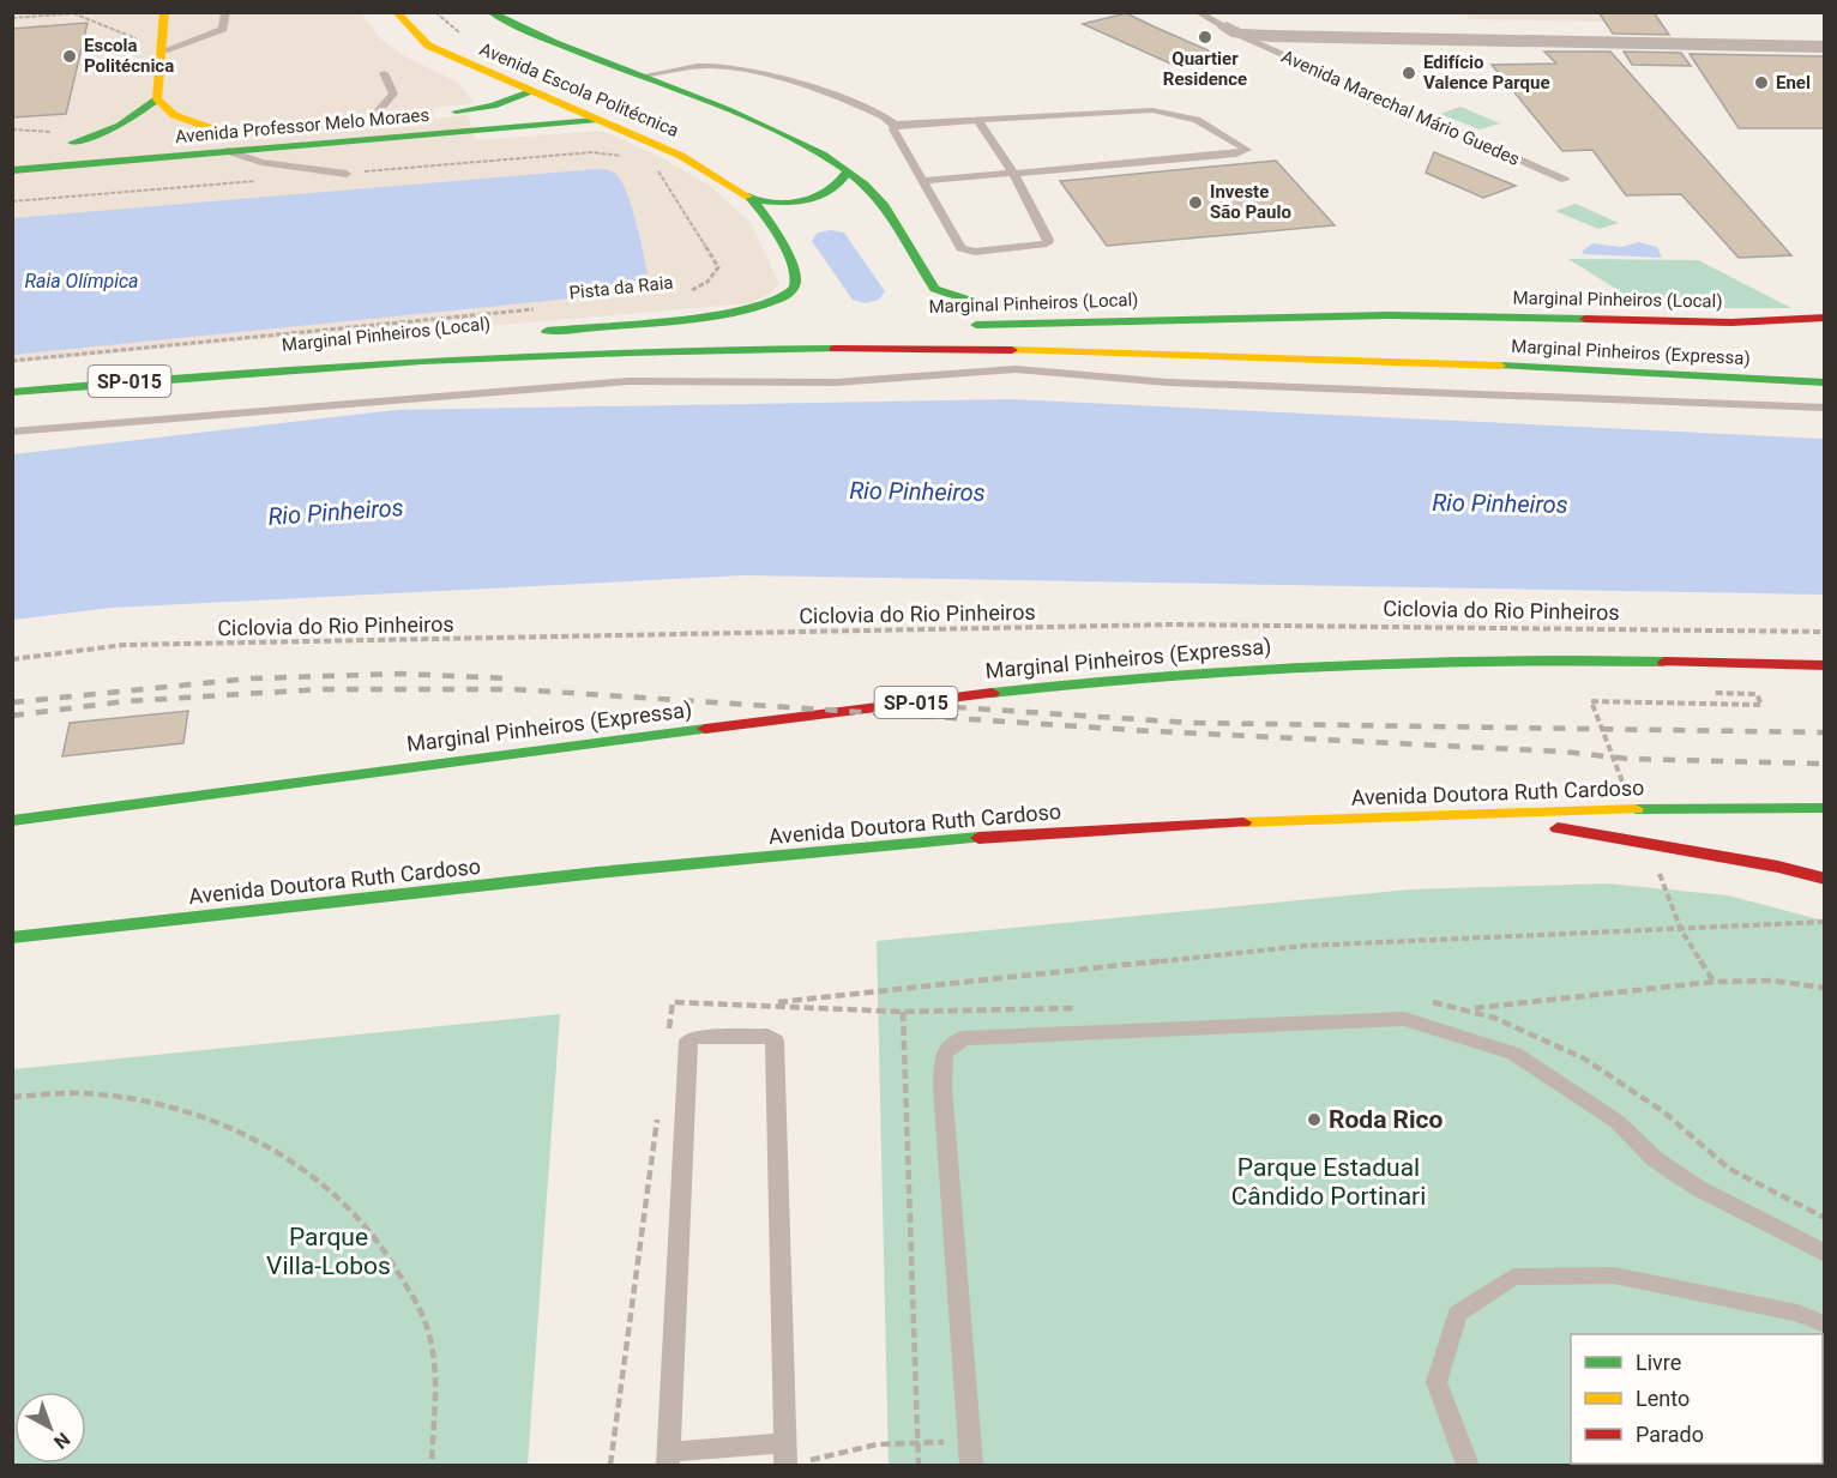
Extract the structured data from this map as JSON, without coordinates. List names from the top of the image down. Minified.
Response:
{"streets":{"main road":["Avenida Escola Politécnica","Avenida Professor Melo Moraes","Marginal Pinheiros (Local)","Marginal Pinheiros (Expressa)","SP-015","Avenida Doutora Ruth Cardoso"],"street":["Avenida Marechal Mário Guedes"],"path":["Pista da Raia","Ciclovia do Rio Pinheiros"]},"crossings":[["Avenida Escola Politécnica","Avenida Professor Melo Moraes"],["Avenida Escola Politécnica","Marginal Pinheiros (Local)"],["Marginal Pinheiros (Local)","Marginal Pinheiros (Expressa)"]],"water":["Raia Olímpica","Rio Pinheiros"],"parks":["Parque Estadual Cândido Portinari","Parque Villa-Lobos"],"places":["Quartier Residence","Escola Politécnica","Edifício Valence Parque","Enel","Investe São Paulo","Roda Rico"],"legend":["Livre","Lento","Parado"],"north":"bottom right"}
